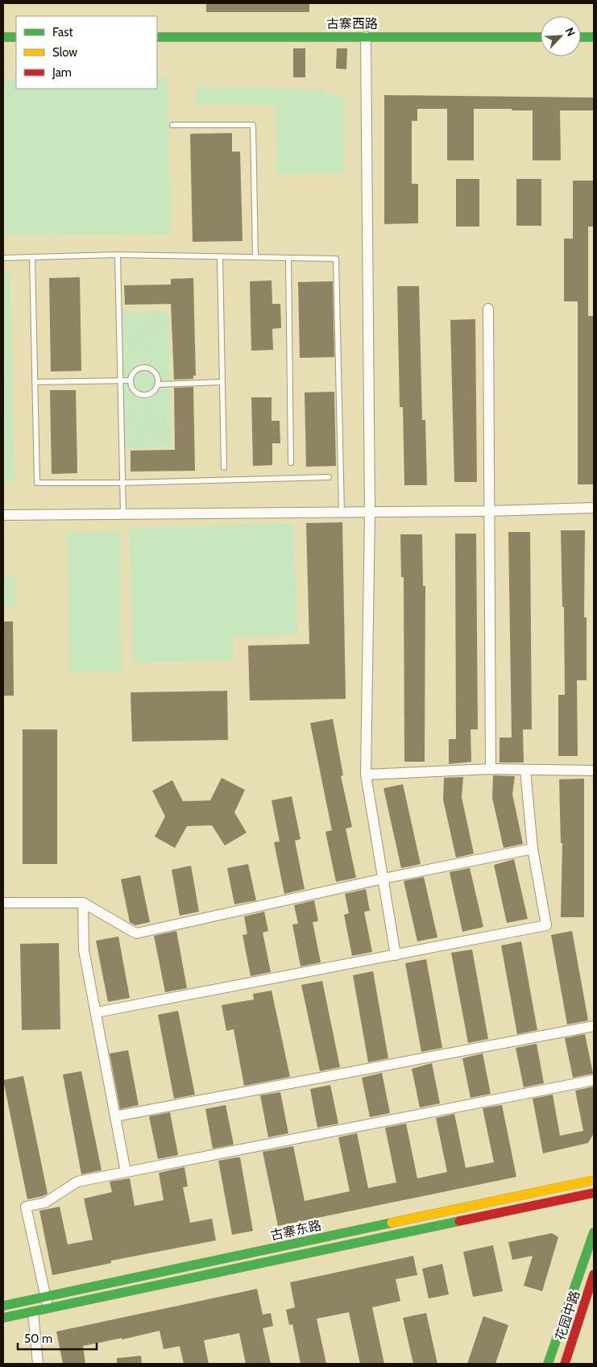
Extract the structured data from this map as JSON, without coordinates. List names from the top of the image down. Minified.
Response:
{"streets":{"main road":["古寨西路","古寨东路","花园中路"]},"legend":["Fast","Slow","Jam"],"scale_bar":"50 m","north":"top right"}
